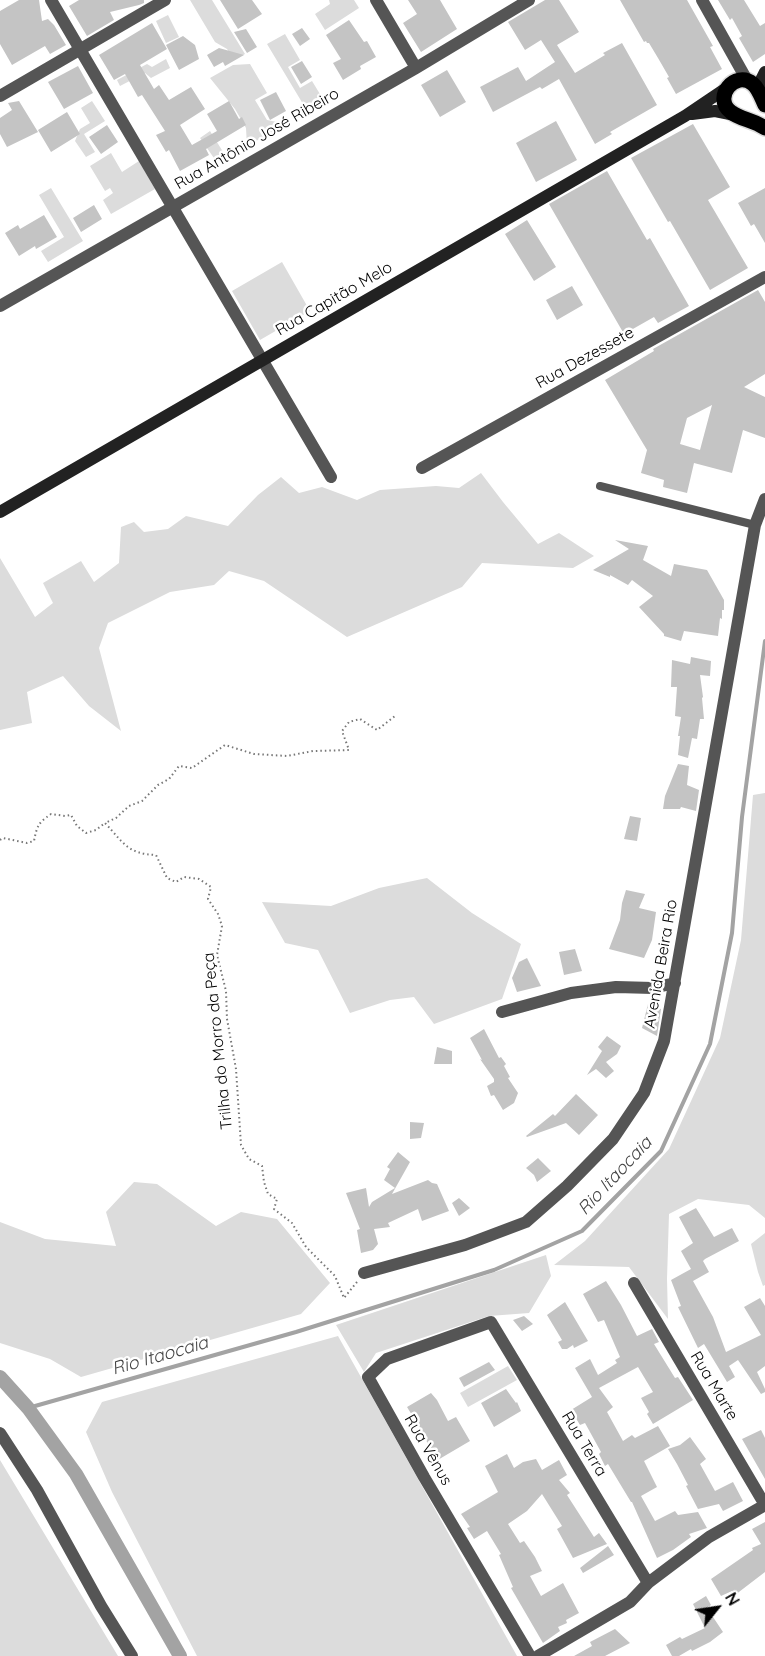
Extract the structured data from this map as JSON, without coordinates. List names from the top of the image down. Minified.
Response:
{"streets":{"main road":["Rua Capitão Melo"],"street":["Rua Antônio José Ribeiro","Rua Dezessete","Avenida Beira Rio","Rua Marte","Rua Terra","Rua Vênus"],"path":["Trilha do Morro da Peça"]},"crossings":[["Avenida Beira Rio","Trilha do Morro da Peça"],["Rua Terra","Rua Vênus"]],"water":["Rio Itaocaia"],"north":"top right"}
